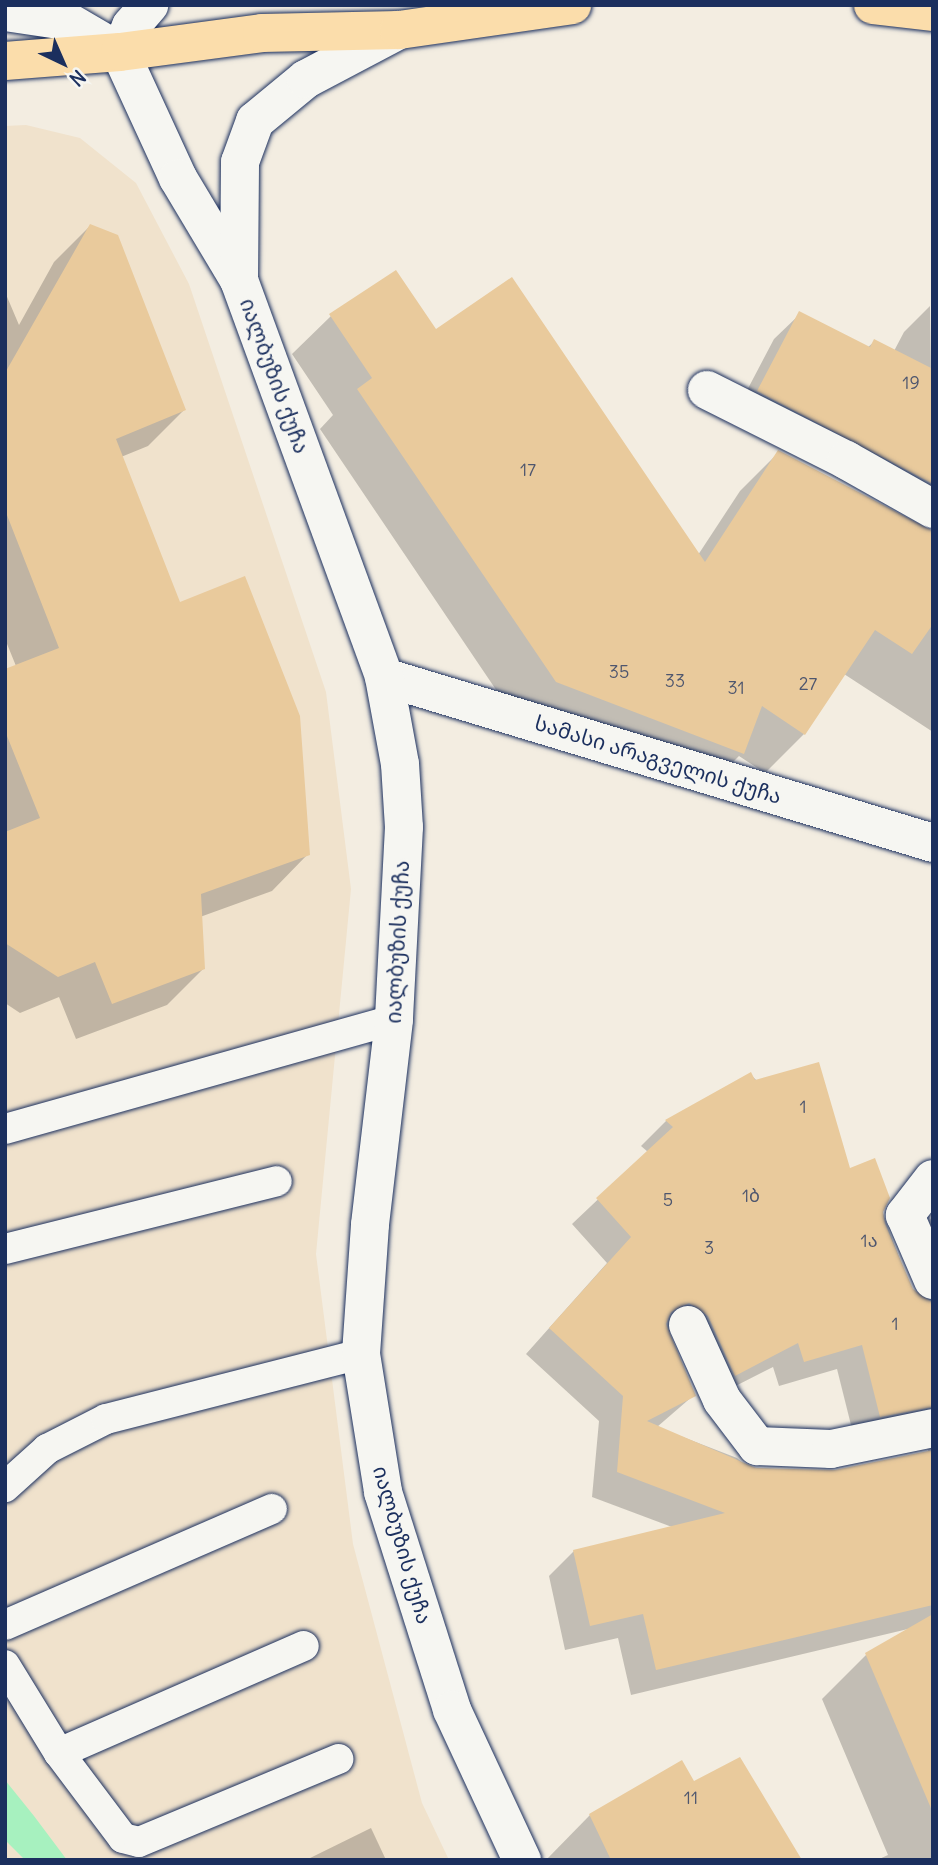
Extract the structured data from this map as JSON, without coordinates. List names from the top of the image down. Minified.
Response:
{"streets":{"main road":["იალბუზის ქუჩა","სამასი არაგველის ქუჩა"]},"crossings":[["იალბუზის ქუჩა","სამასი არაგველის ქუჩა"]],"house_numbers":["19","17","35","33","27","31","1","1ბ","5","1ა","3","1","11"],"north":"bottom right"}
